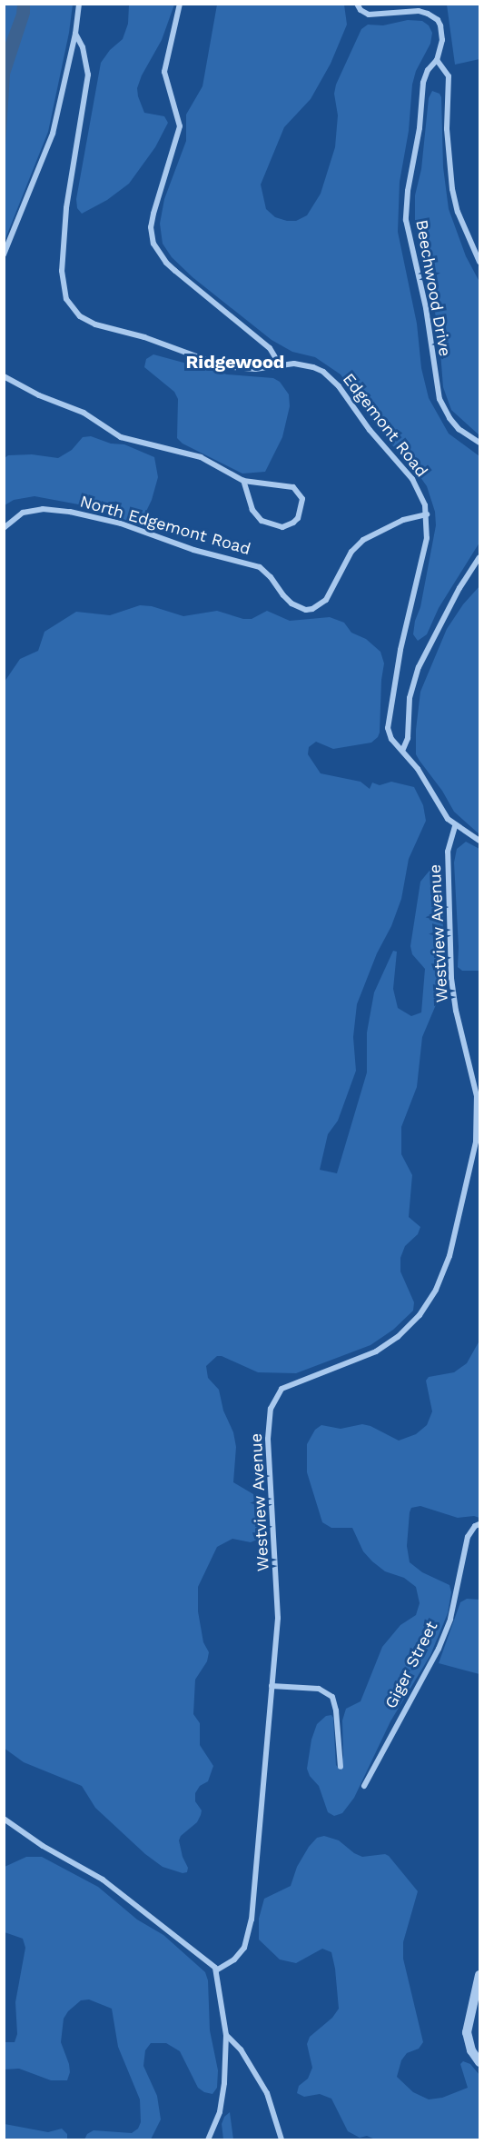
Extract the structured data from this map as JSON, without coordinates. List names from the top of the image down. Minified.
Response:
{"streets":{"street":["Beechwood Drive","Edgemont Road","North Edgemont Road","Westview Avenue","Giger Street"]},"crossings":[["Edgemont Road","North Edgemont Road"],["Edgemont Road","Westview Avenue"]],"districts":["Ridgewood"]}
